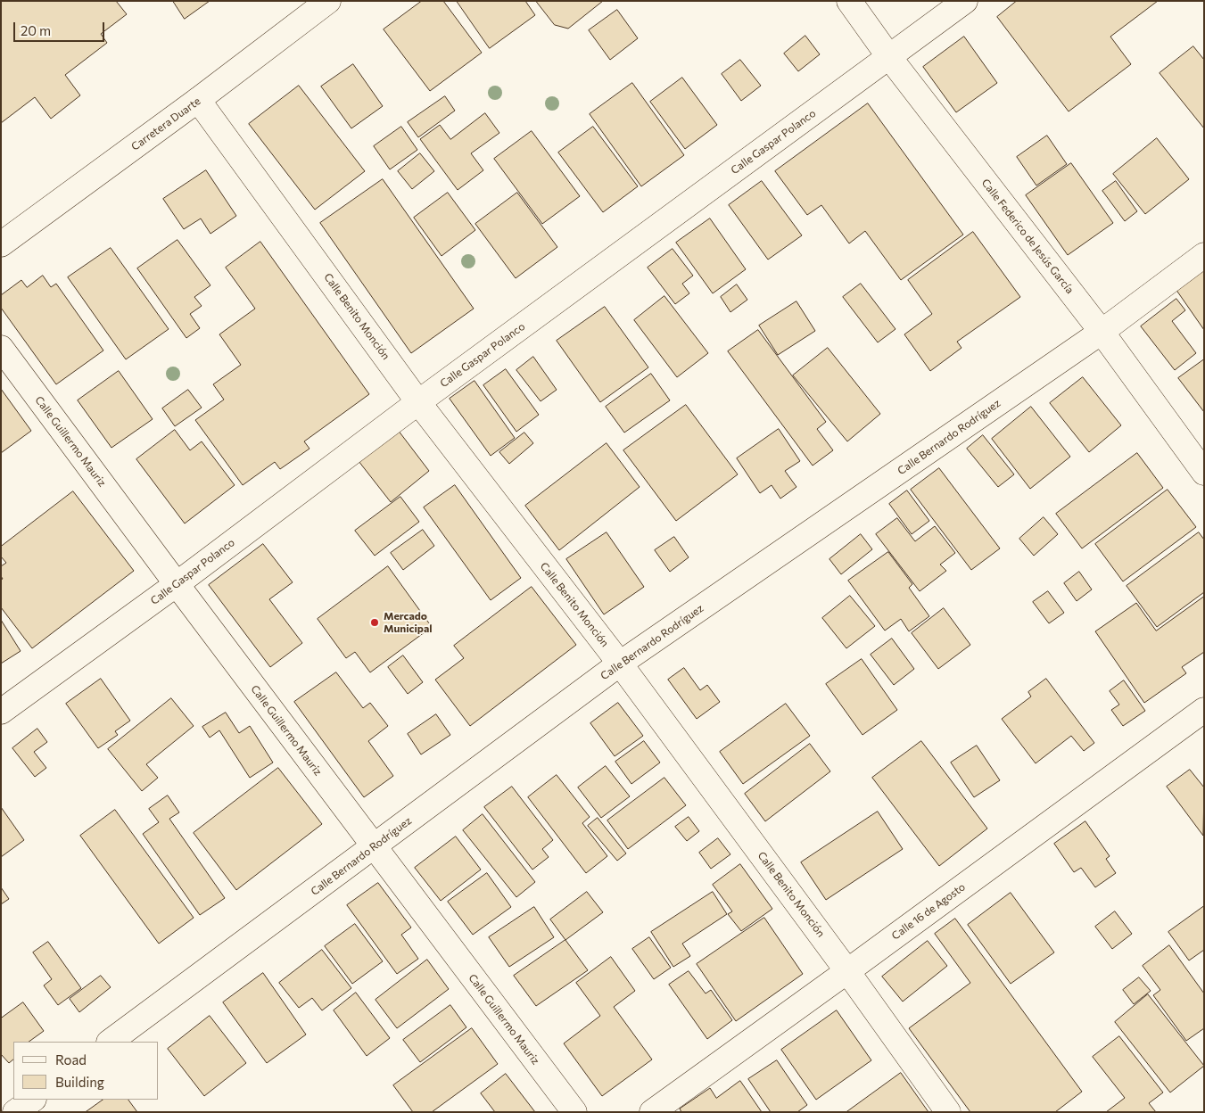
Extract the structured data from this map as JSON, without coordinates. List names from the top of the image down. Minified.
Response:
{"streets":{"street":["Carretera Duarte","Calle Gaspar Polanco","Calle Federico de Jesús García","Calle Benito Monción","Calle Bernardo Rodríguez","Calle Guillermo Mauriz","Calle 16 de Agosto"]},"crossings":[["Carretera Duarte","Calle Benito Monción"],["Calle Gaspar Polanco","Calle Federico de Jesús García"],["Calle Gaspar Polanco","Calle Benito Monción"],["Calle Gaspar Polanco","Calle Guillermo Mauriz"],["Calle Federico de Jesús García","Calle Bernardo Rodríguez"],["Calle Benito Monción","Calle Bernardo Rodríguez"],["Calle Benito Monción","Calle 16 de Agosto"],["Calle Bernardo Rodríguez","Calle Guillermo Mauriz"]],"places":["Mercado Municipal"],"legend":["Road","Building"],"scale_bar":"20 m"}
